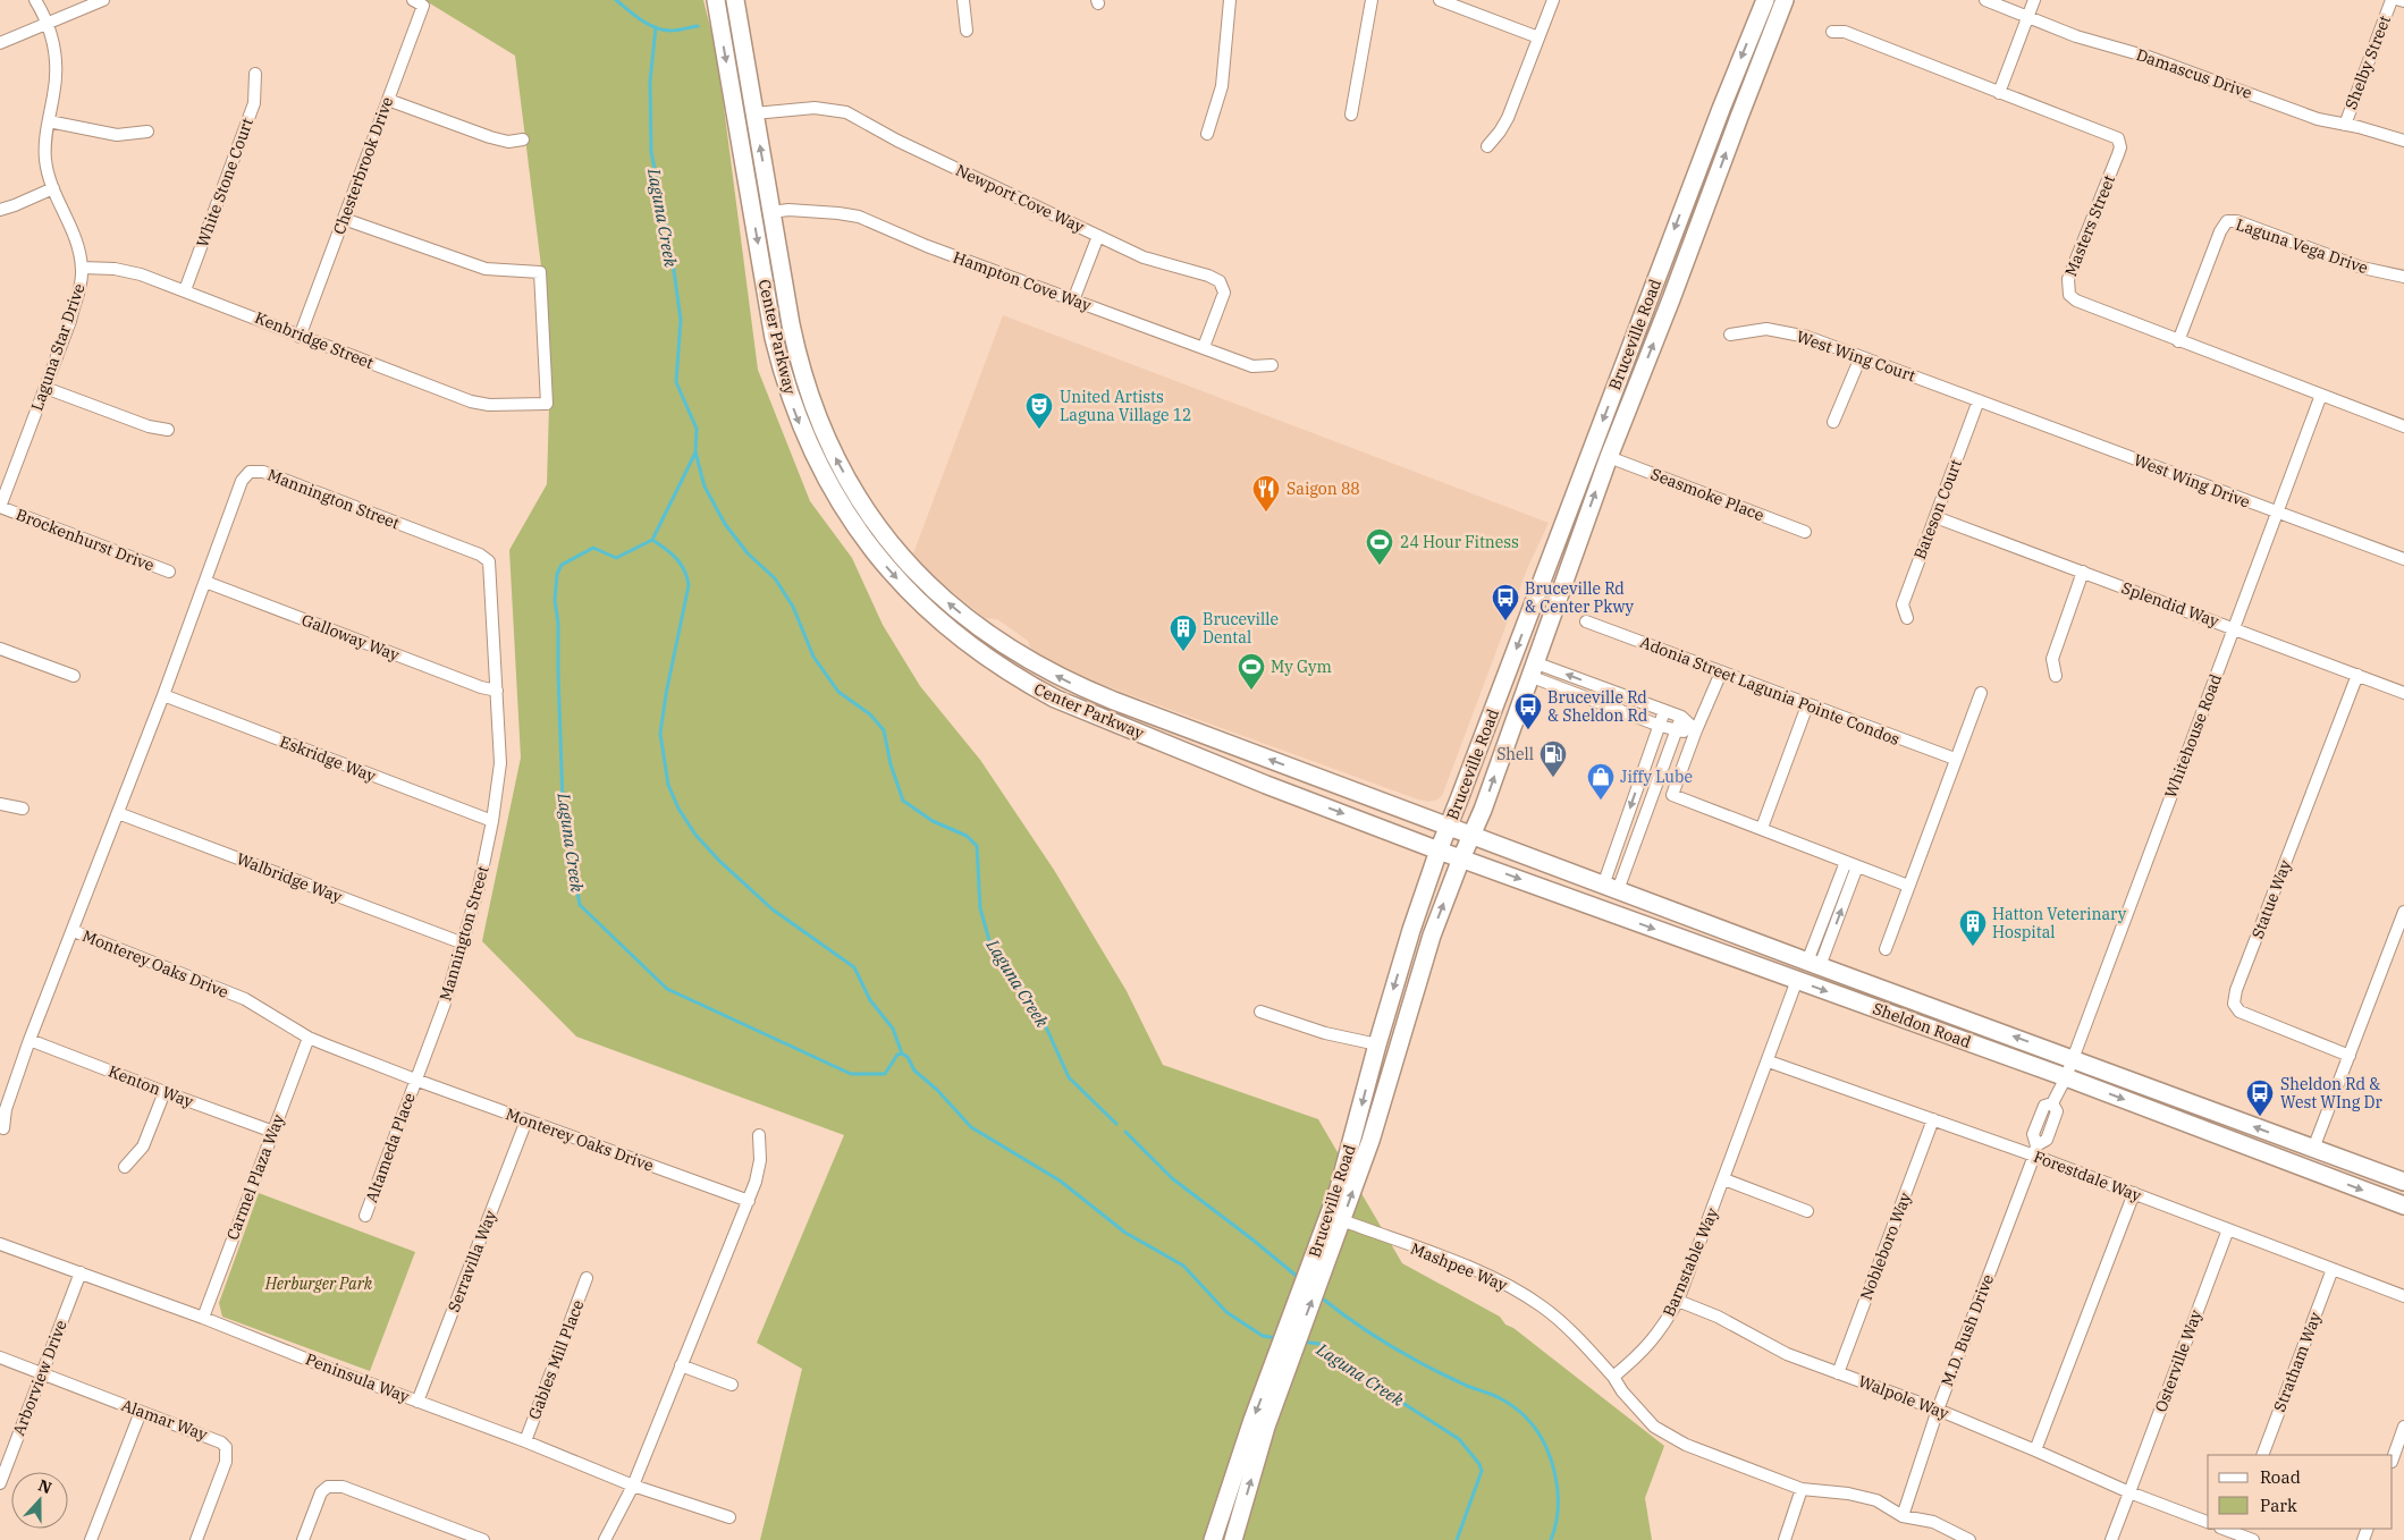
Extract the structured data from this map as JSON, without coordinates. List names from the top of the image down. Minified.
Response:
{"streets":{"main road":["Bruceville Road","Center Parkway","Sheldon Road"],"street":["Shelby Street","Damascus Drive","Chesterbrook Drive","White Stone Court","Newport Cove Way","Masters Street","Laguna Vega Drive","Hampton Cove Way","Kenbridge Street","Laguna Star Drive","West Wing Court","West Wing Drive","Seasmoke Place","Mannington Street","Bateson Court","Brockenhurst Drive","Splendid Way","Galloway Way","Adonia Street Lagunia Pointe Condos","Whitehouse Road","Eskridge Way","Walbridge Way","Statue Way","Monterey Oaks Drive","Kenton Way","Altameda Place","Forestdale Way","Carmel Plaza Way","Nobleboro Way","Serravilla Way","Barnstable Way","Mashpee Way","M.D. Bush Drive","Gables Mill Place","Osterville Way","Stratham Way","Arborview Drive","Peninsula Way","Walpole Way","Alamar Way"]},"crossings":[["Shelby Street","Damascus Drive"],["Chesterbrook Drive","Kenbridge Street"],["White Stone Court","Kenbridge Street"],["Newport Cove Way","Hampton Cove Way"],["Newport Cove Way","Center Parkway"],["Masters Street","Laguna Vega Drive"],["Masters Street","Whitehouse Road"],["Hampton Cove Way","Center Parkway"],["Bruceville Road","Center Parkway"],["Bruceville Road","Seasmoke Place"],["Bruceville Road","Sheldon Road"],["Bruceville Road","Mashpee Way"],["Center Parkway","Sheldon Road"],["Kenbridge Street","Laguna Star Drive"],["Laguna Star Drive","Brockenhurst Drive"],["West Wing Court","West Wing Drive"],["West Wing Court","Bateson Court"],["West Wing Drive","Bateson Court"],["West Wing Drive","Whitehouse Road"],["Mannington Street","Galloway Way"],["Mannington Street","Eskridge Way"],["Mannington Street","Walbridge Way"],["Mannington Street","Monterey Oaks Drive"],["Mannington Street","Kenton Way"],["Mannington Street","Altameda Place"],["Bateson Court","Splendid Way"],["Splendid Way","Whitehouse Road"],["Splendid Way","Statue Way"],["Whitehouse Road","Sheldon Road"],["Whitehouse Road","M.D. Bush Drive"],["Monterey Oaks Drive","Altameda Place"],["Monterey Oaks Drive","Carmel Plaza Way"],["Monterey Oaks Drive","Serravilla Way"],["Sheldon Road","Barnstable Way"],["Sheldon Road","M.D. Bush Drive"],["Kenton Way","Carmel Plaza Way"],["Forestdale Way","Nobleboro Way"],["Forestdale Way","Barnstable Way"],["Forestdale Way","M.D. Bush Drive"],["Forestdale Way","Osterville Way"],["Forestdale Way","Stratham Way"],["Carmel Plaza Way","Peninsula Way"],["Nobleboro Way","Walpole Way"],["Serravilla Way","Peninsula Way"],["Barnstable Way","Mashpee Way"],["Barnstable Way","Walpole Way"],["M.D. Bush Drive","Walpole Way"],["Gables Mill Place","Peninsula Way"],["Osterville Way","Walpole Way"],["Arborview Drive","Peninsula Way"],["Arborview Drive","Alamar Way"]],"water":["Laguna Creek"],"parks":["Herburger Park"],"places":{"theatre":["United Artists Laguna Village 12"],"restaurant":["Saigon 88"],"sports":["24 Hour Fitness","My Gym"],"bus stop":["Bruceville Rd & Center Pkwy","Bruceville Rd & Sheldon Rd","Sheldon Rd & West WIng Dr"],"building":["Bruceville Dental","Hatton Veterinary Hospital"],"fuel station":["Shell"],"shop":["Jiffy Lube"]},"legend":["Road","Park"],"north":"top"}
